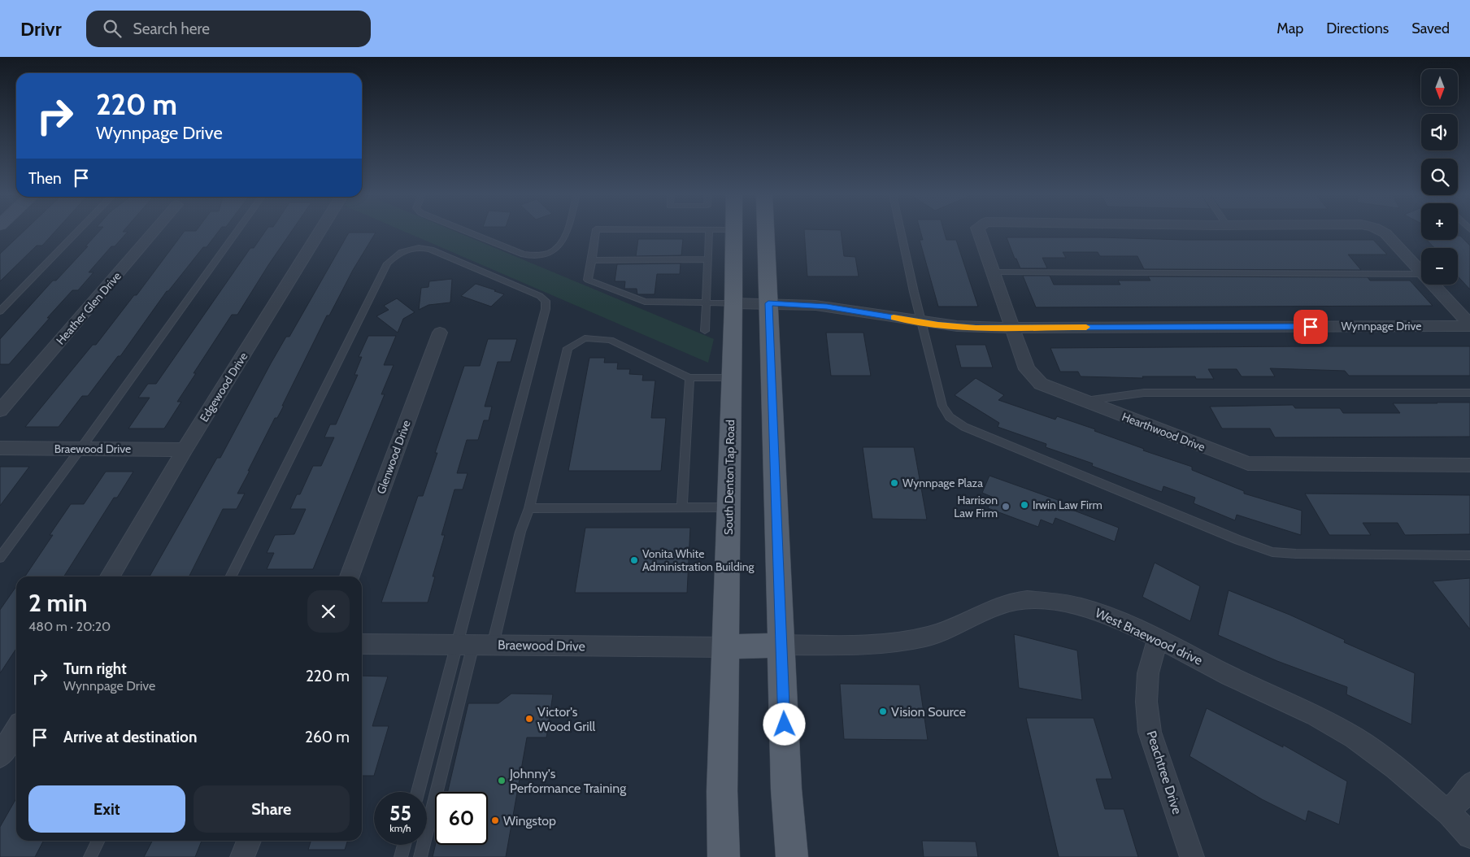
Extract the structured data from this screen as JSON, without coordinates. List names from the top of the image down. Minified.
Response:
{"streets":{"main road":["South Denton Tap Road"],"street":["Heather Glen Drive","Wynnpage Drive","Edgewood Drive","Hearthwood Drive","Braewood Drive","Glenwood Drive","West Braewood drive","Peachtree Drive"]},"crossings":[["Wynnpage Drive","Hearthwood Drive"],["Wynnpage Drive","South Denton Tap Road"],["Edgewood Drive","Braewood Drive"],["Braewood Drive","South Denton Tap Road"],["West Braewood drive","Peachtree Drive"]],"places":["Wynnpage Plaza","Irwin Law Firm","Harrison Law Firm","Vonita White Administration Building","Vision Source","Victor's Wood Grill","Johnny's Performance Training","Wingstop"],"north":"bottom","page":{"header":"Drivr","search":"Search here","nav":["Map","Directions","Saved"],"map_buttons":["+","−"],"turn":["220 m","Wynnpage Drive"],"then":"Then","heading":["2 min","480 m · 20:20"],"list":[{"name":"Turn right","note":"Wynnpage Drive","value":"220 m"},{"name":"Arrive at destination","value":"260 m"}],"buttons":["Exit","Share"],"speed":"55 km/h","limit":"60"}}
